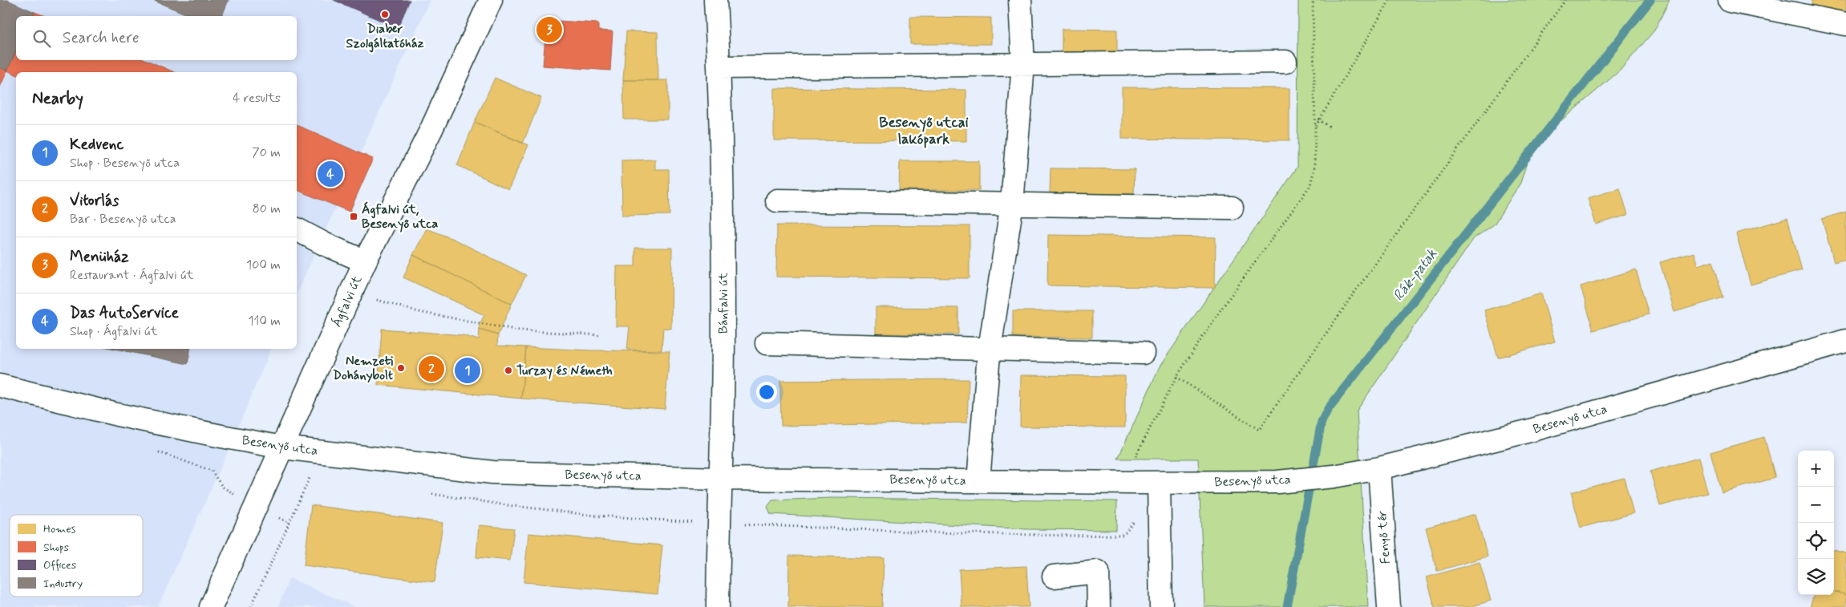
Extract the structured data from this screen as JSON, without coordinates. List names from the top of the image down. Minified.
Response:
{"streets":{"street":["Ágfalvi út","Bánfalvi út","Besenyő utca","Fenyő tér"]},"crossings":[["Ágfalvi út","Besenyő utca"],["Bánfalvi út","Besenyő utca"],["Besenyő utca","Fenyő tér"]],"districts":["Besenyő utcai lakópark"],"water":["Rák-patak"],"places":{"other":["Diaber Szolgáltatóház","Nemzeti Dohánybolt","Turzay és Németh"],"transit":["Ágfalvi út, Besenyő utca"]},"legend":["Homes","Shops","Offices","Industry"],"page":{"pins":["3","4","2","1"],"search":"Search here","heading":["Nearby","4 results"],"list":[{"mark":"1","name":"Kedvenc","note":"Shop · Besenyő utca","value":"70 m"},{"mark":"2","name":"Vitorlás","note":"Bar · Besenyő utca","value":"80 m"},{"mark":"3","name":"Menüház","note":"Restaurant · Ágfalvi út","value":"100 m"},{"mark":"4","name":"Das AutoService","note":"Shop · Ágfalvi út","value":"110 m"}],"map_buttons":["+","−"]}}
